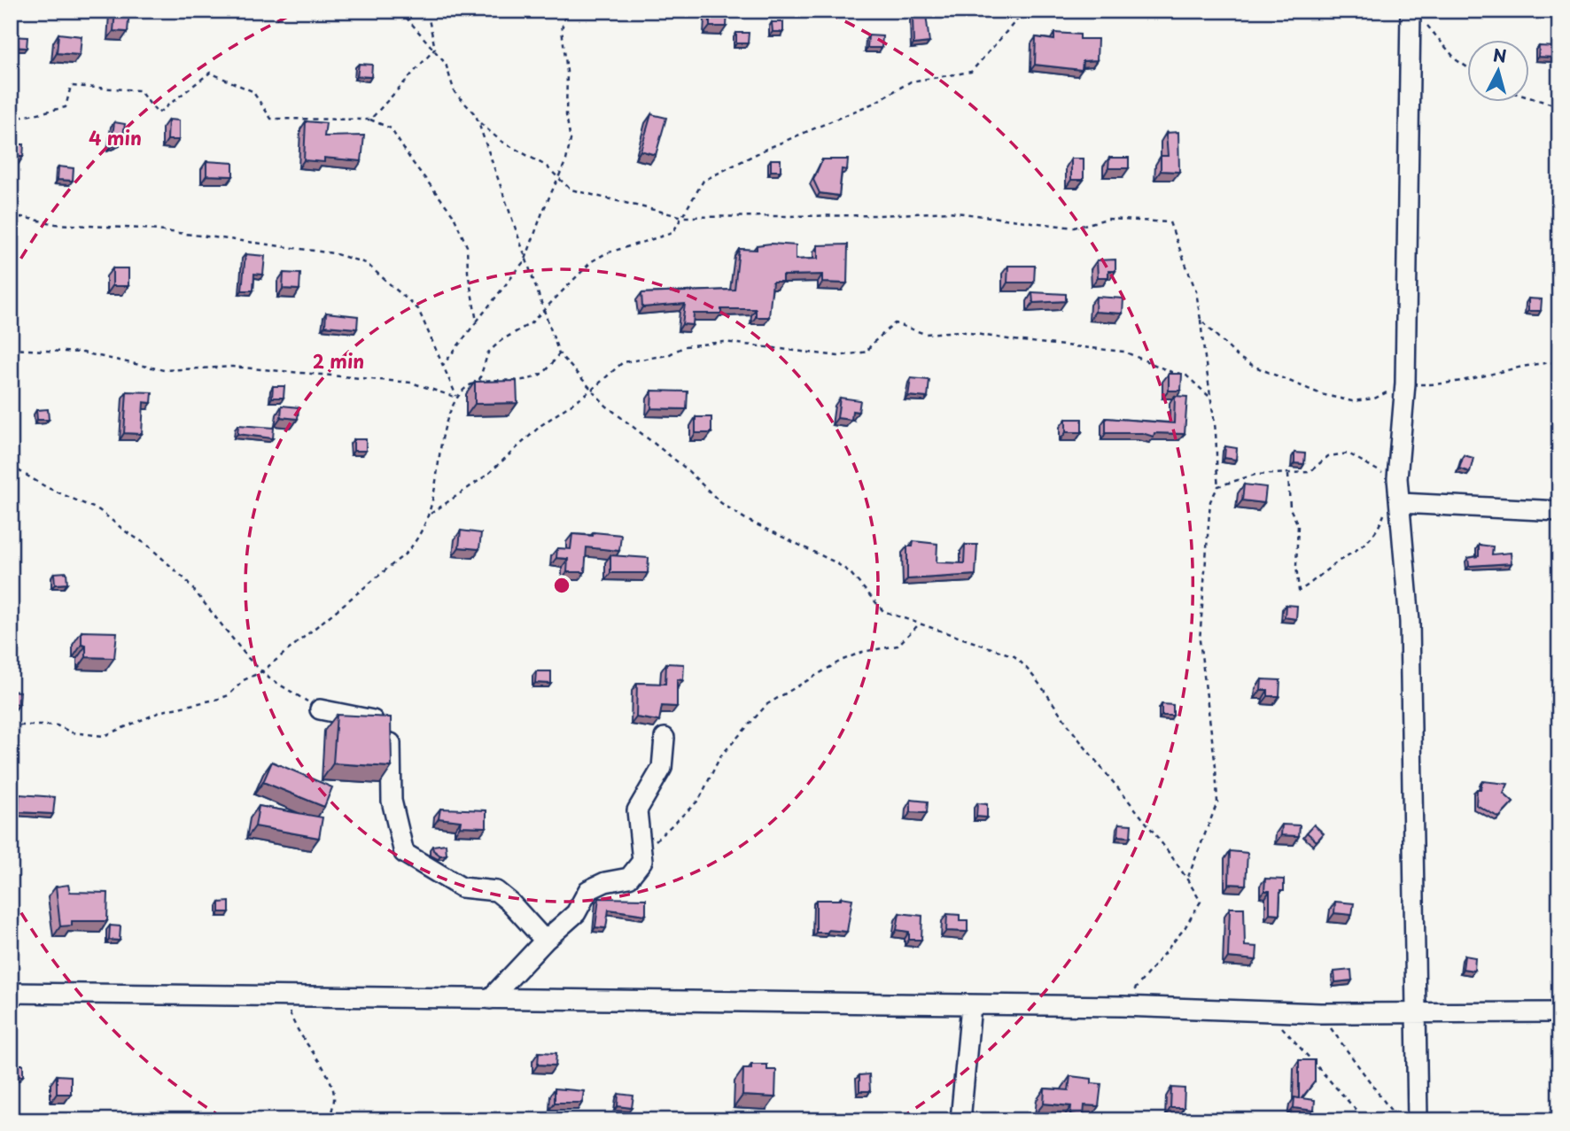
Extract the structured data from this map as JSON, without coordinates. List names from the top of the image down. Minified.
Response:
{"north":"top","rings":["4 min","2 min"]}
